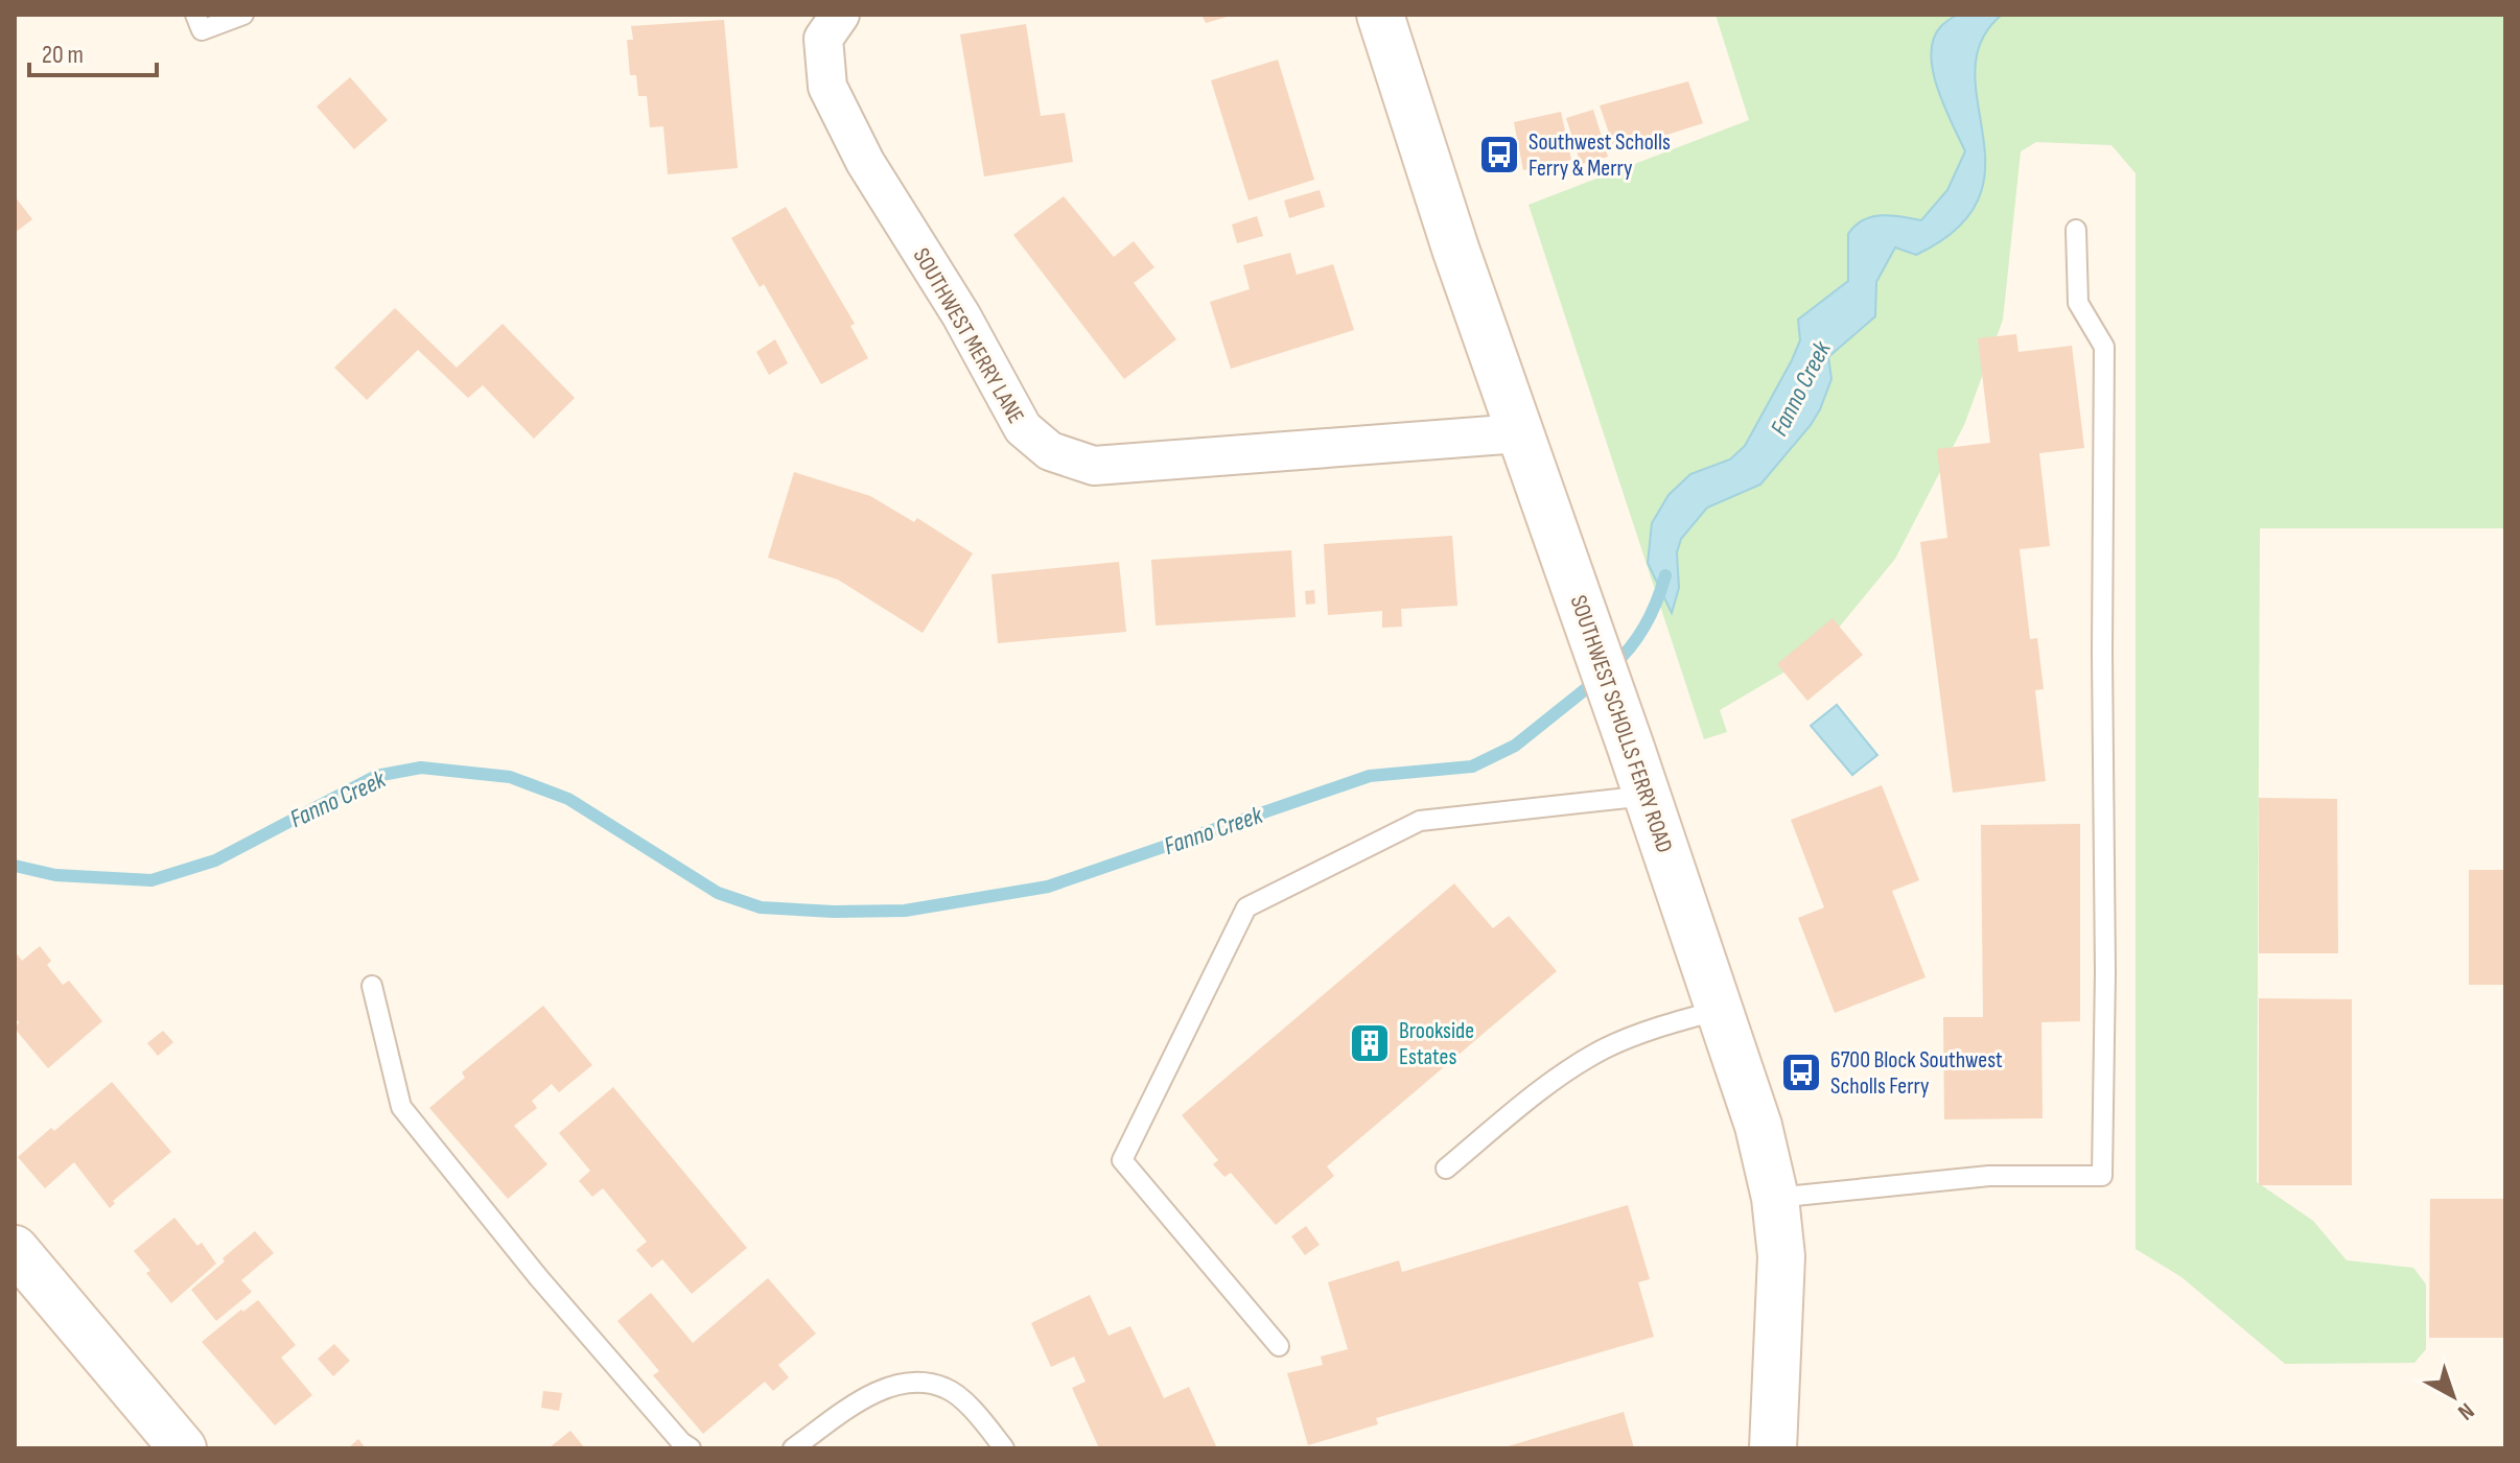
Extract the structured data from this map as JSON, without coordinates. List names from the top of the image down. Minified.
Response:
{"streets":{"main road":["SOUTHWEST SCHOLLS FERRY ROAD"],"street":["SOUTHWEST MERRY LANE"]},"crossings":[["SOUTHWEST MERRY LANE","SOUTHWEST SCHOLLS FERRY ROAD"]],"water":["Fanno Creek"],"places":{"bus stop":["Southwest Scholls Ferry & Merry","6700 Block Southwest Scholls Ferry"],"building":["Brookside Estates"]},"scale_bar":"20 m","north":"bottom right"}
